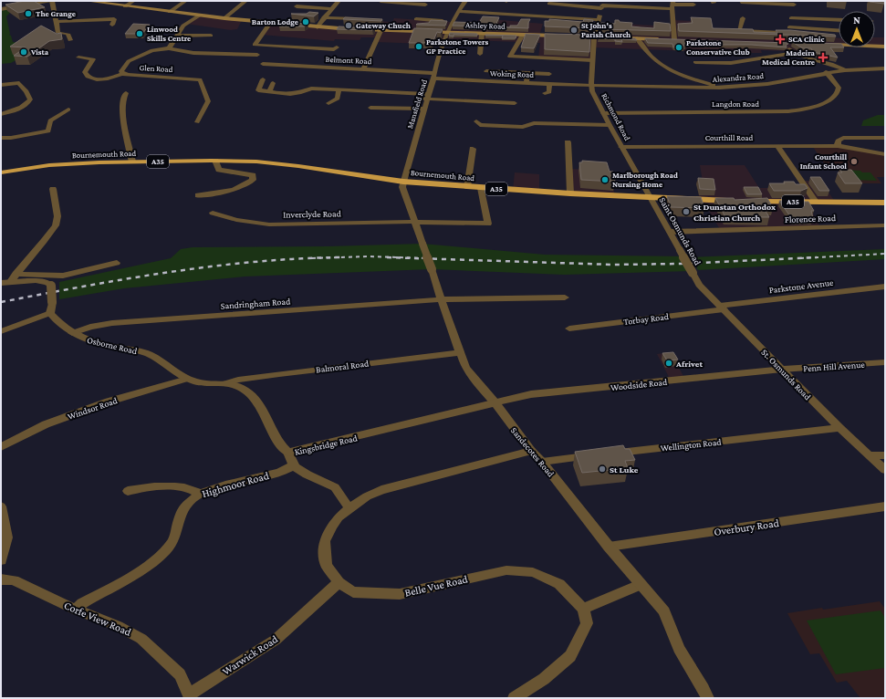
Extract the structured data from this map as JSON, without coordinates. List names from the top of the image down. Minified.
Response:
{"streets":{"highway":["Bournemouth Road","A35"],"main road":["Ashley Road"],"street":["Belmont Road","Glen Road","Woking Road","Alexandra Road","Mansfield Road","Langdon Road","Richmond Road","Courthill Road","Inverclyde Road","Florence Road","Saint Osmunds Road","Parkstone Avenue","Sandringham Road","Torbay Road","Osborne Road","Balmoral Road","Penn Hill Avenue","St. Osmunds Road","Woodside Road","Windsor Road","Kingsbridge Road","Wellington Road","Sandecotes Road","Highmoor Road","Overbury Road","Belle Vue Road","Corfe View Road","Warwick Road"]},"crossings":[["Ashley Road","Mansfield Road"],["Belmont Road","Woking Road"],["Belmont Road","Mansfield Road"],["Woking Road","Alexandra Road"],["Woking Road","Mansfield Road"],["Woking Road","Richmond Road"],["Alexandra Road","Langdon Road"],["Alexandra Road","Richmond Road"],["Mansfield Road","Bournemouth Road"],["Mansfield Road","Sandecotes Road"],["Langdon Road","Richmond Road"],["Richmond Road","Courthill Road"],["Richmond Road","Bournemouth Road"],["Richmond Road","Saint Osmunds Road"],["Bournemouth Road","Inverclyde Road"],["Bournemouth Road","Saint Osmunds Road"],["Bournemouth Road","Sandecotes Road"],["Inverclyde Road","Sandecotes Road"],["Florence Road","Saint Osmunds Road"],["Saint Osmunds Road","St. Osmunds Road"],["Parkstone Avenue","Torbay Road"],["Parkstone Avenue","St. Osmunds Road"],["Sandringham Road","Osborne Road"],["Sandringham Road","Sandecotes Road"],["Torbay Road","St. Osmunds Road"],["Osborne Road","Windsor Road"],["Osborne Road","Kingsbridge Road"],["Balmoral Road","Kingsbridge Road"],["Balmoral Road","Sandecotes Road"],["Penn Hill Avenue","St. Osmunds Road"],["Penn Hill Avenue","Woodside Road"],["St. Osmunds Road","Woodside Road"],["St. Osmunds Road","Wellington Road"],["Woodside Road","Kingsbridge Road"],["Woodside Road","Sandecotes Road"],["Windsor Road","Kingsbridge Road"],["Kingsbridge Road","Sandecotes Road"],["Sandecotes Road","Overbury Road"],["Sandecotes Road","Belle Vue Road"],["Highmoor Road","Corfe View Road"],["Belle Vue Road","Warwick Road"],["Corfe View Road","Warwick Road"]],"places":{"other":["The Grange","Barton Lodge","Gateway Chuch","St John's Parish Church","Linwood Skills Centre","Parkstone Towers GP Practice","Parkstone Conservative Club","Vista","Courthill Infant School","Marlborough Road Nursing Home","St Dunstan Orthodox Christian Church","Afrivet","St Luke"],"health":["SCA Clinic","Madeira Medical Centre"]},"north":"top"}
